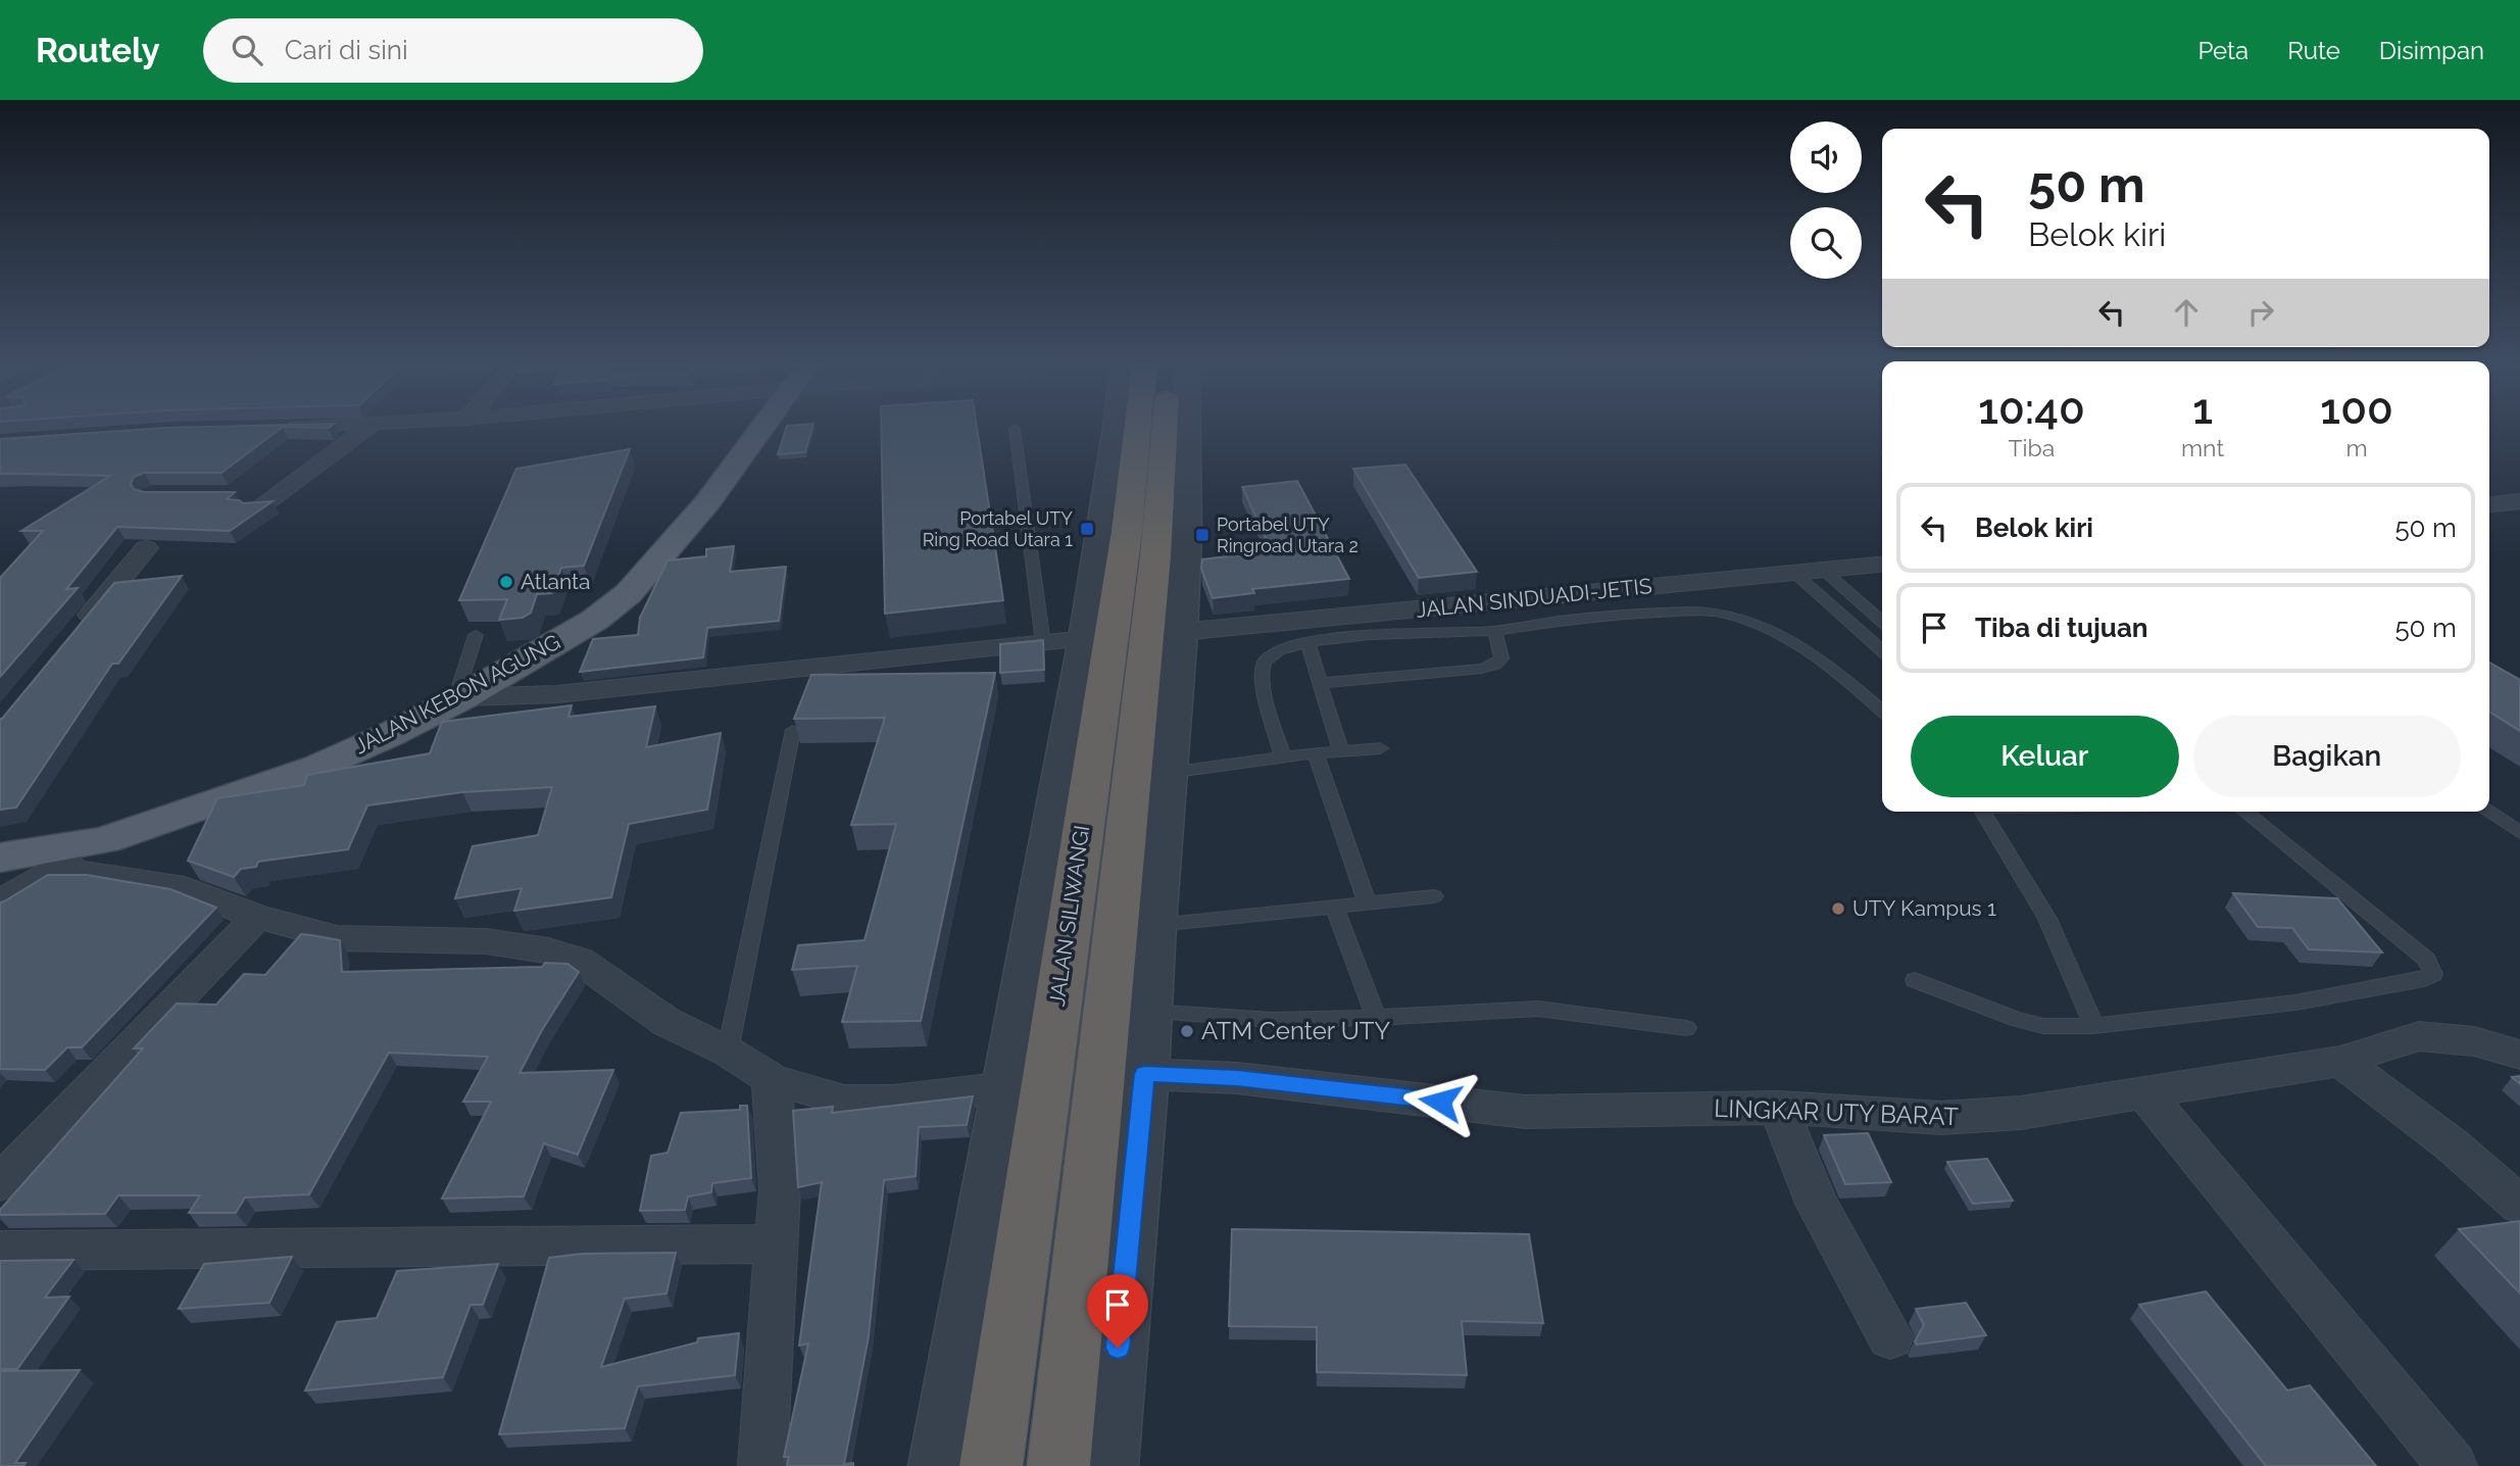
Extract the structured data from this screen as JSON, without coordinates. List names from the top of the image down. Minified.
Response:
{"streets":{"highway":["JALAN SILIWANGI"],"main road":["JALAN KEBON AGUNG"],"street":["JALAN SINDUADI-JETIS","LINGKAR UTY BARAT"]},"places":{"transit":["Portabel UTY Ring Road Utara 1","Portabel UTY Ringroad Utara 2"],"other":["Atlanta","UTY Kampus 1","ATM Center UTY"]},"page":{"header":"Routely","search":"Cari di sini","nav":["Peta","Rute","Disimpan"],"turn":["50 m","Belok kiri"],"eta":["10:40","Tiba","1","mnt","100","m"],"list":[{"name":"Belok kiri","value":"50 m"},{"name":"Tiba di tujuan","value":"50 m"}],"buttons":["Keluar","Bagikan"]}}
